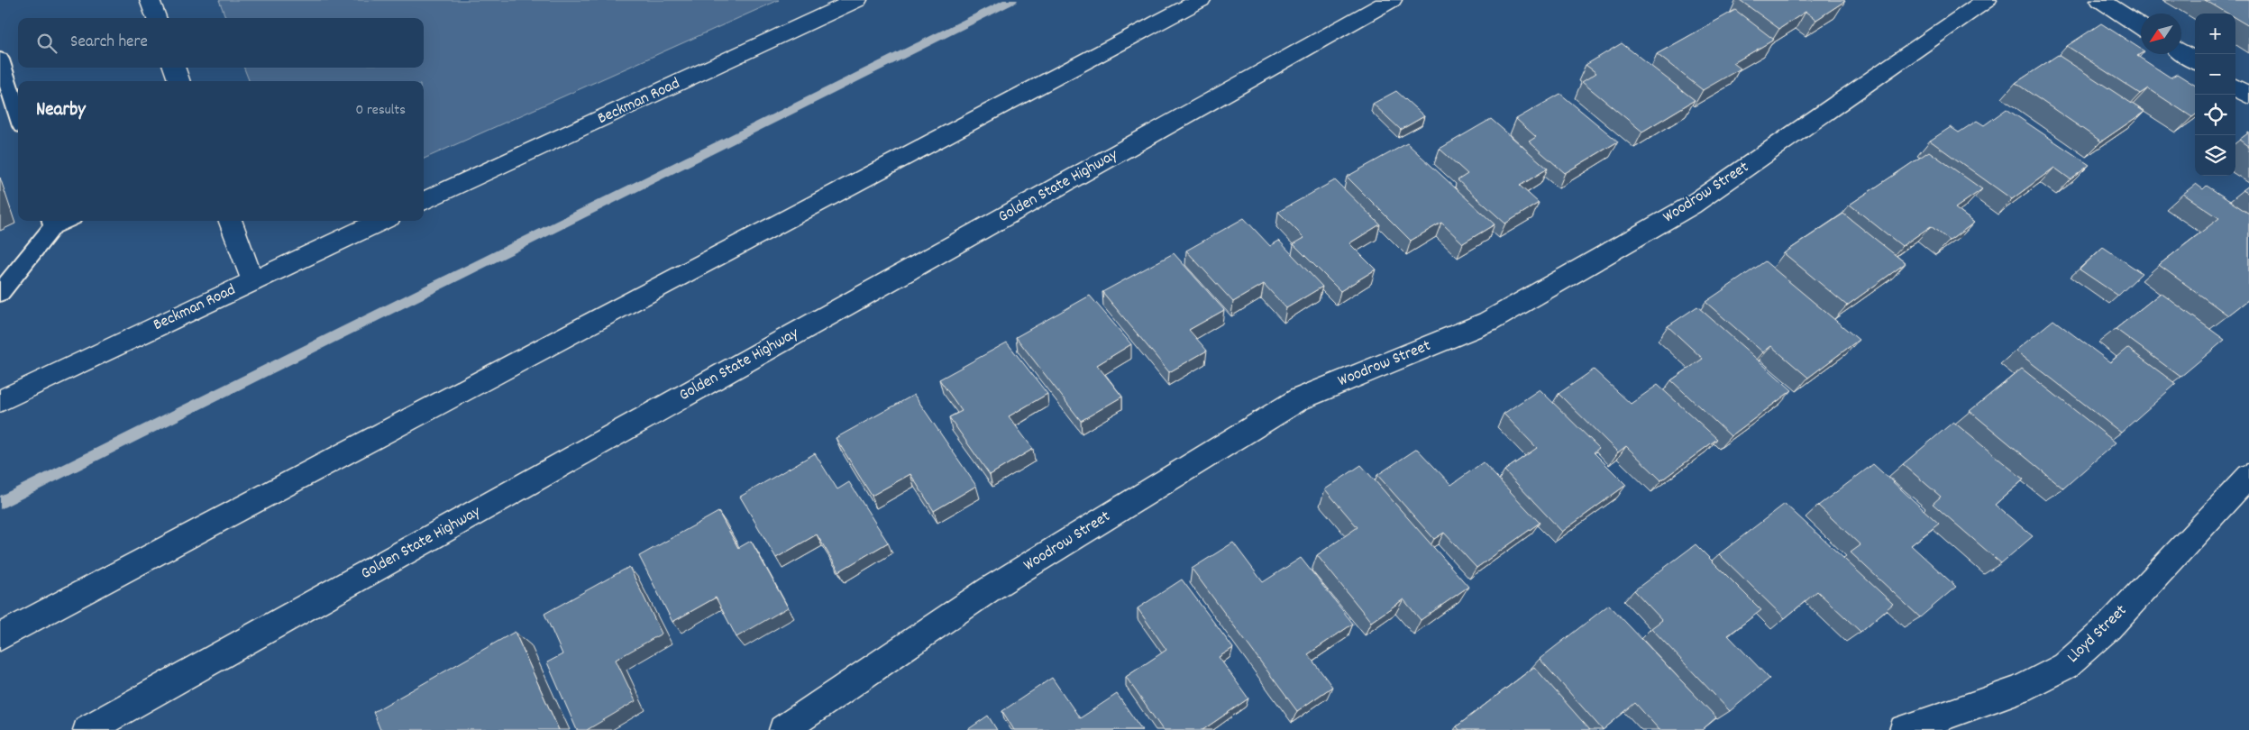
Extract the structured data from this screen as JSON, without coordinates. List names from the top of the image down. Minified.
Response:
{"streets":{"main road":["Beckman Road","Golden State Highway","Woodrow Street","Lloyd Street"]},"north":"bottom left","page":{"map_buttons":["+","−"],"search":"Search here","heading":["Nearby","0 results"]}}
